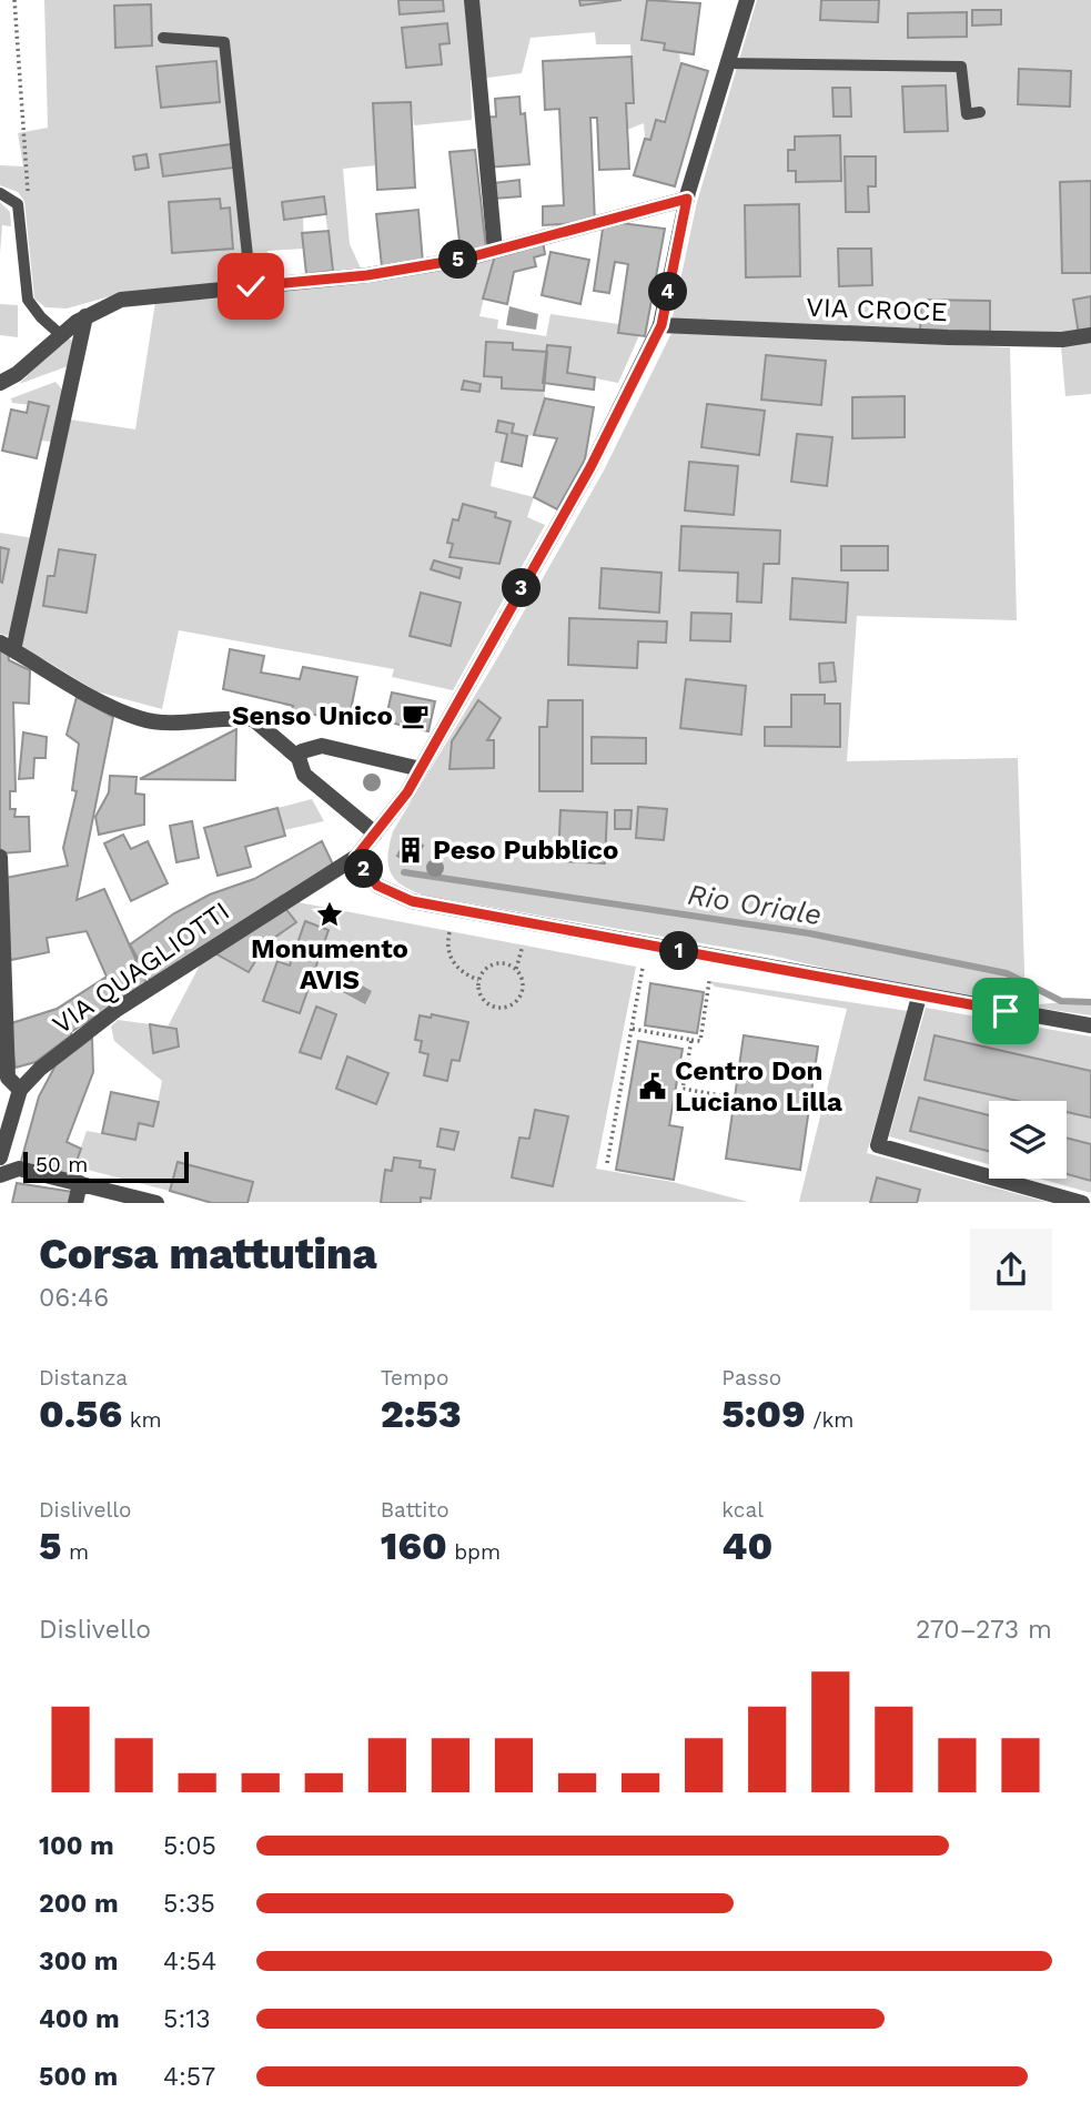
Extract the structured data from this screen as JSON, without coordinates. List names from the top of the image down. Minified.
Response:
{"streets":{"street":["VIA CROCE","VIA QUAGLIOTTI"]},"crossings":[["VIA CROCE","VIA QUAGLIOTTI"]],"water":["Rio Oriale"],"places":{"cafe":["Senso Unico"],"building":["Peso Pubblico"],"place":["Monumento AVIS"],"public building":["Centro Don Luciano Lilla"]},"scale_bar":"50 m","page":{"pins":["5","4","3","2","1"],"scale":"50 m","heading":["Corsa mattutina","06:46"],"stats":[["Distanza","0.56 km"],["Tempo","2:53"],["Passo","5:09 /km"],["Dislivello","5 m"],["Battito","160 bpm"],["kcal","40"]],"chart":["Dislivello","270–273 m"],"list":[{"name":"100 m","note":"5:05"},{"name":"200 m","note":"5:35"},{"name":"300 m","note":"4:54"},{"name":"400 m","note":"5:13"},{"name":"500 m","note":"4:57"}]}}
